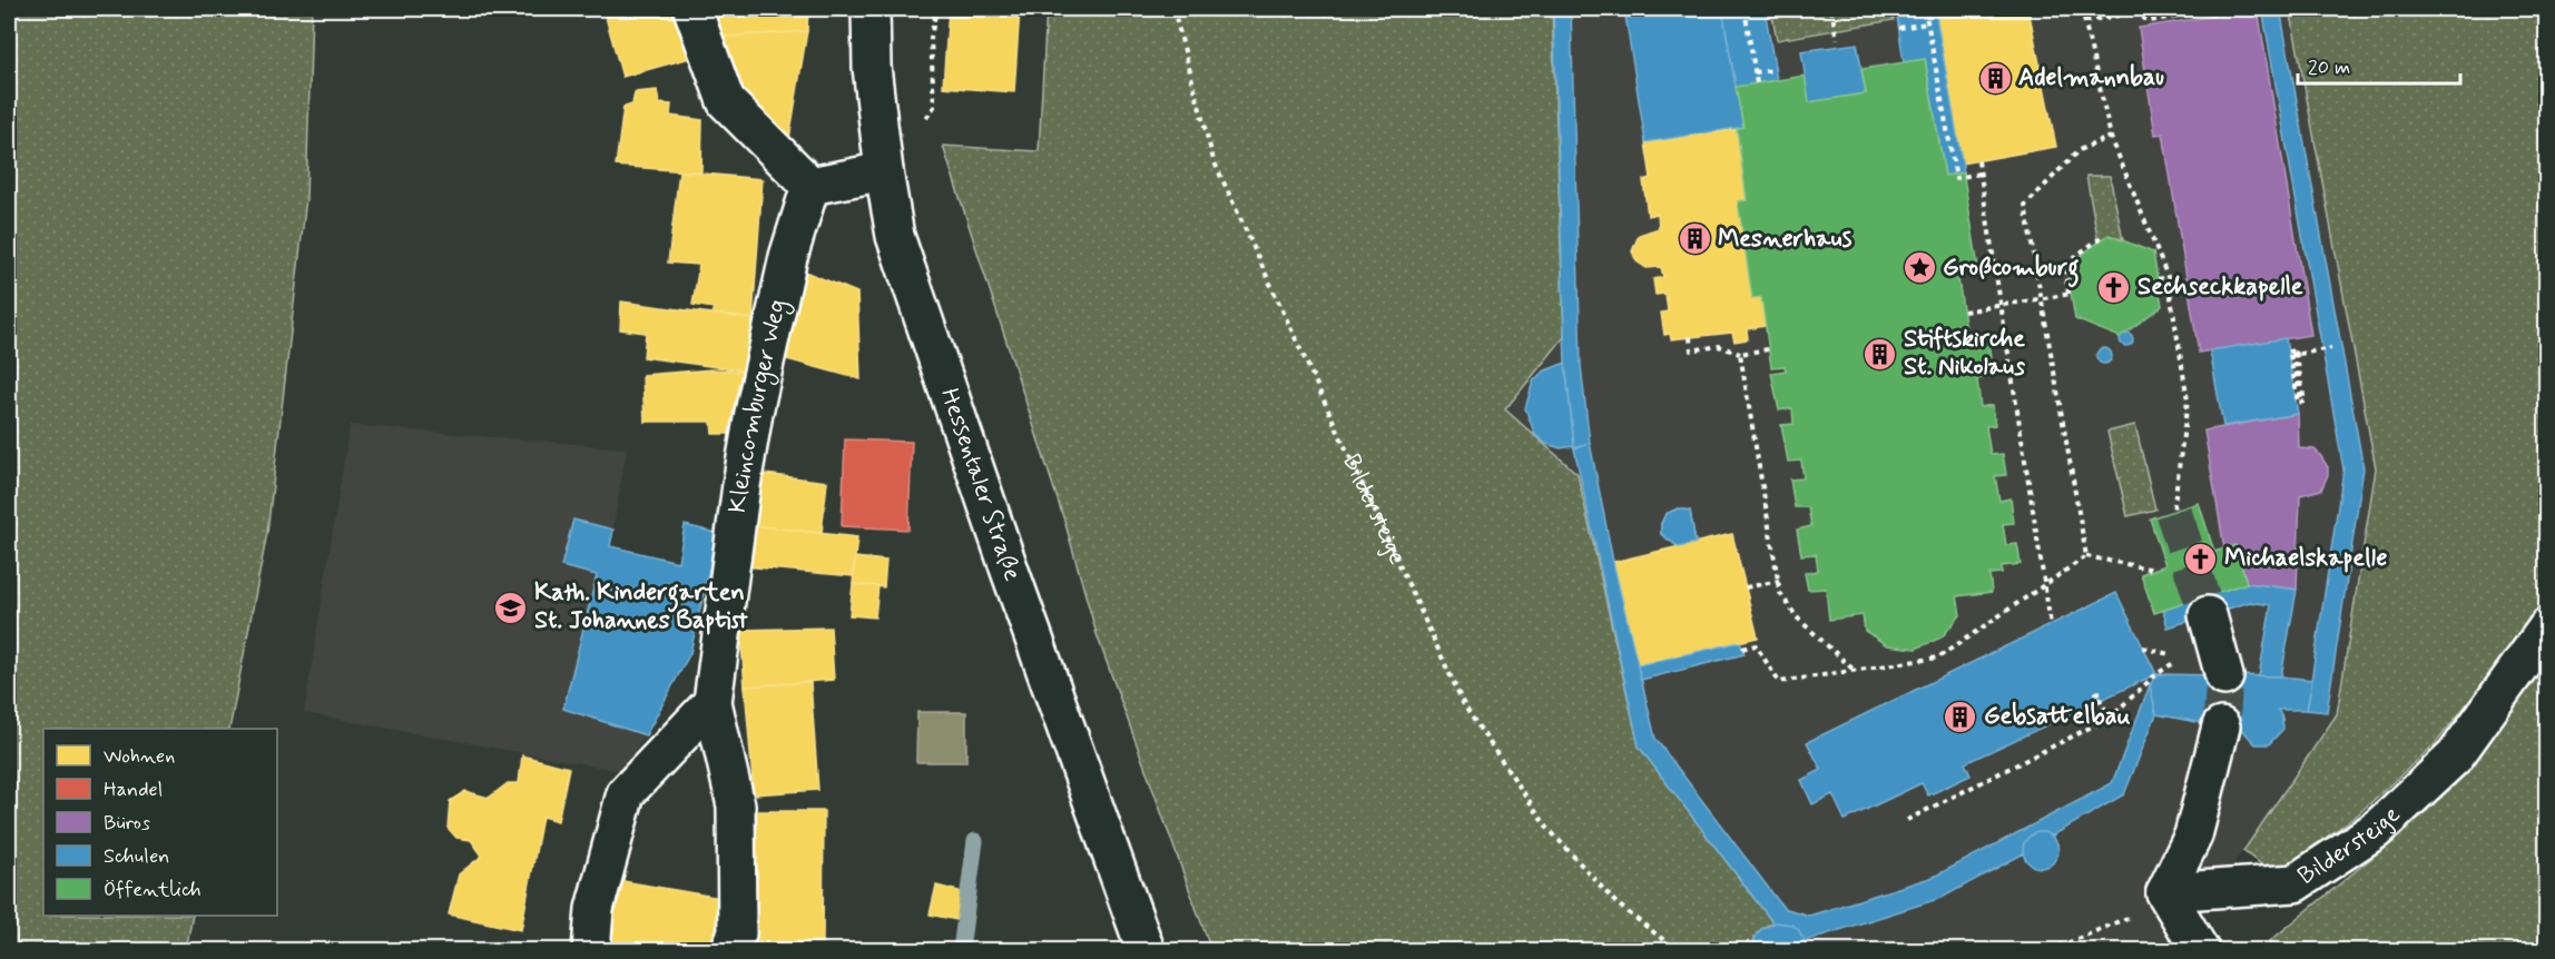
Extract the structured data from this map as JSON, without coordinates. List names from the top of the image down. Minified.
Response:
{"streets":{"street":["Kleincomburger Weg","Hessentaler Straße","Bildersteige"]},"places":{"building":["Adelmannbau","Mesnerhaus","Stiftskirche St. Nikolaus","Gebsattelbau"],"place":["Großcomburg"],"church":["Sechseckkapelle","Michaelskapelle"],"school or university":["Kath. Kindergarten St. Johannes Baptist"]},"legend":["Wohnen","Handel","Büros","Schulen","Öffentlich"],"scale_bar":"20 m"}
